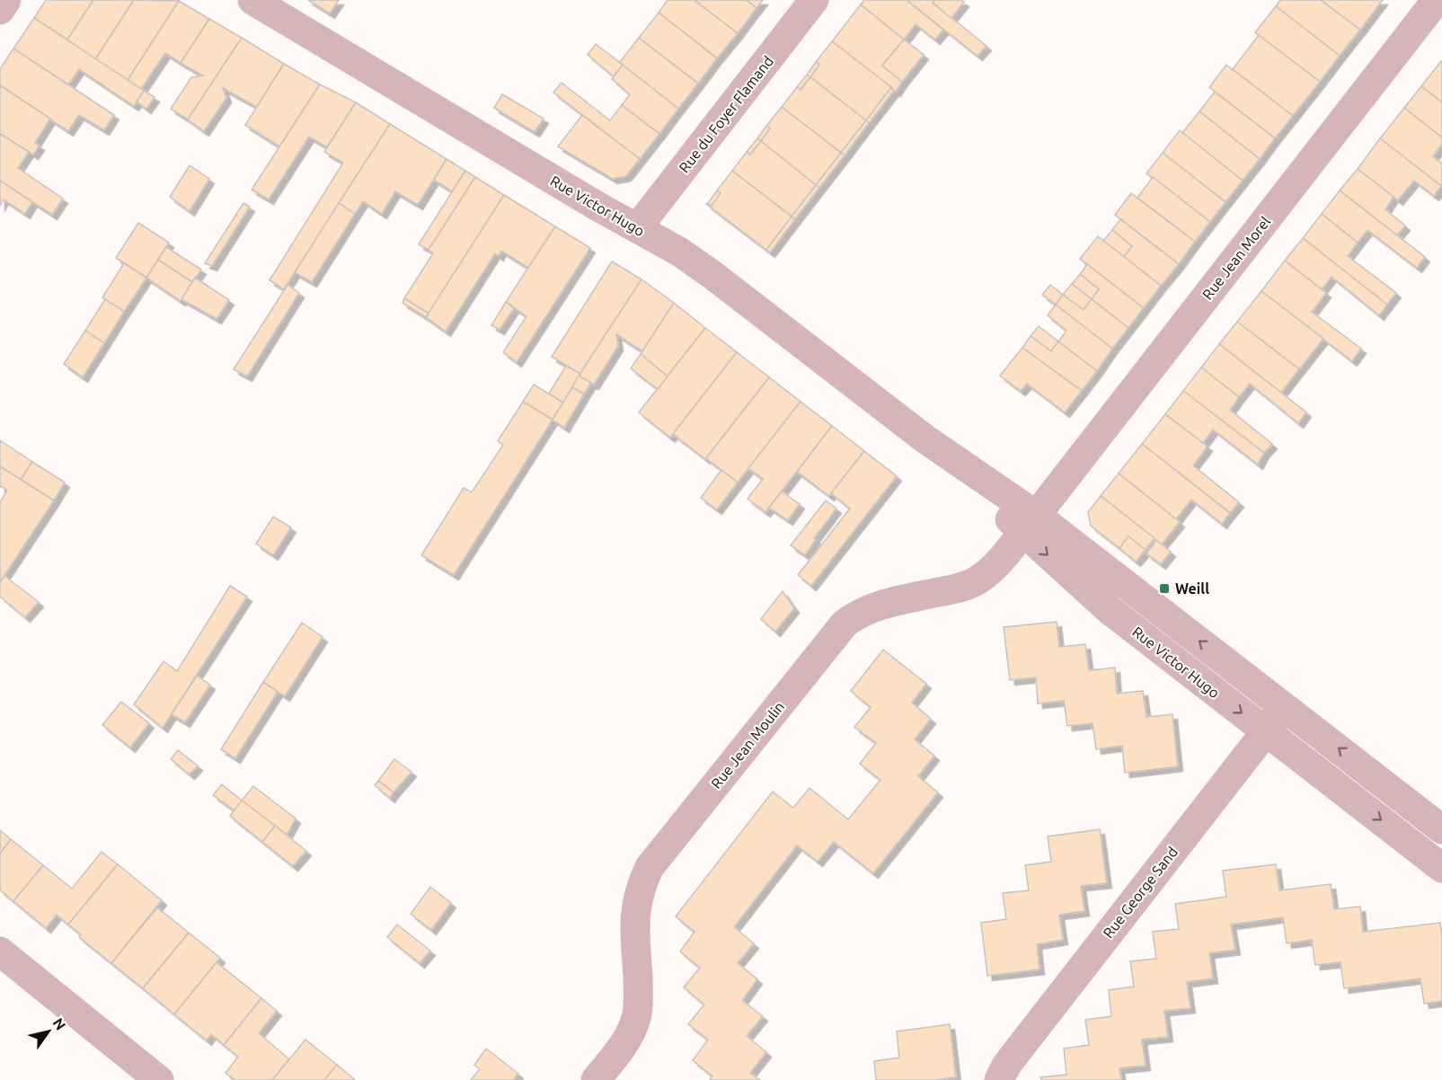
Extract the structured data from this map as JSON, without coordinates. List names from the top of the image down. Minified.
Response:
{"streets":{"street":["Rue du Foyer Flamand","Rue Victor Hugo","Rue Jean Morel","Rue Jean Moulin","Rue George Sand"]},"crossings":[["Rue du Foyer Flamand","Rue Victor Hugo"],["Rue Victor Hugo","Rue Jean Morel"],["Rue Victor Hugo","Rue Jean Moulin"],["Rue Victor Hugo","Rue George Sand"],["Rue Jean Morel","Rue Jean Moulin"]],"places":{"transit":["Weill"]},"north":"top right"}
